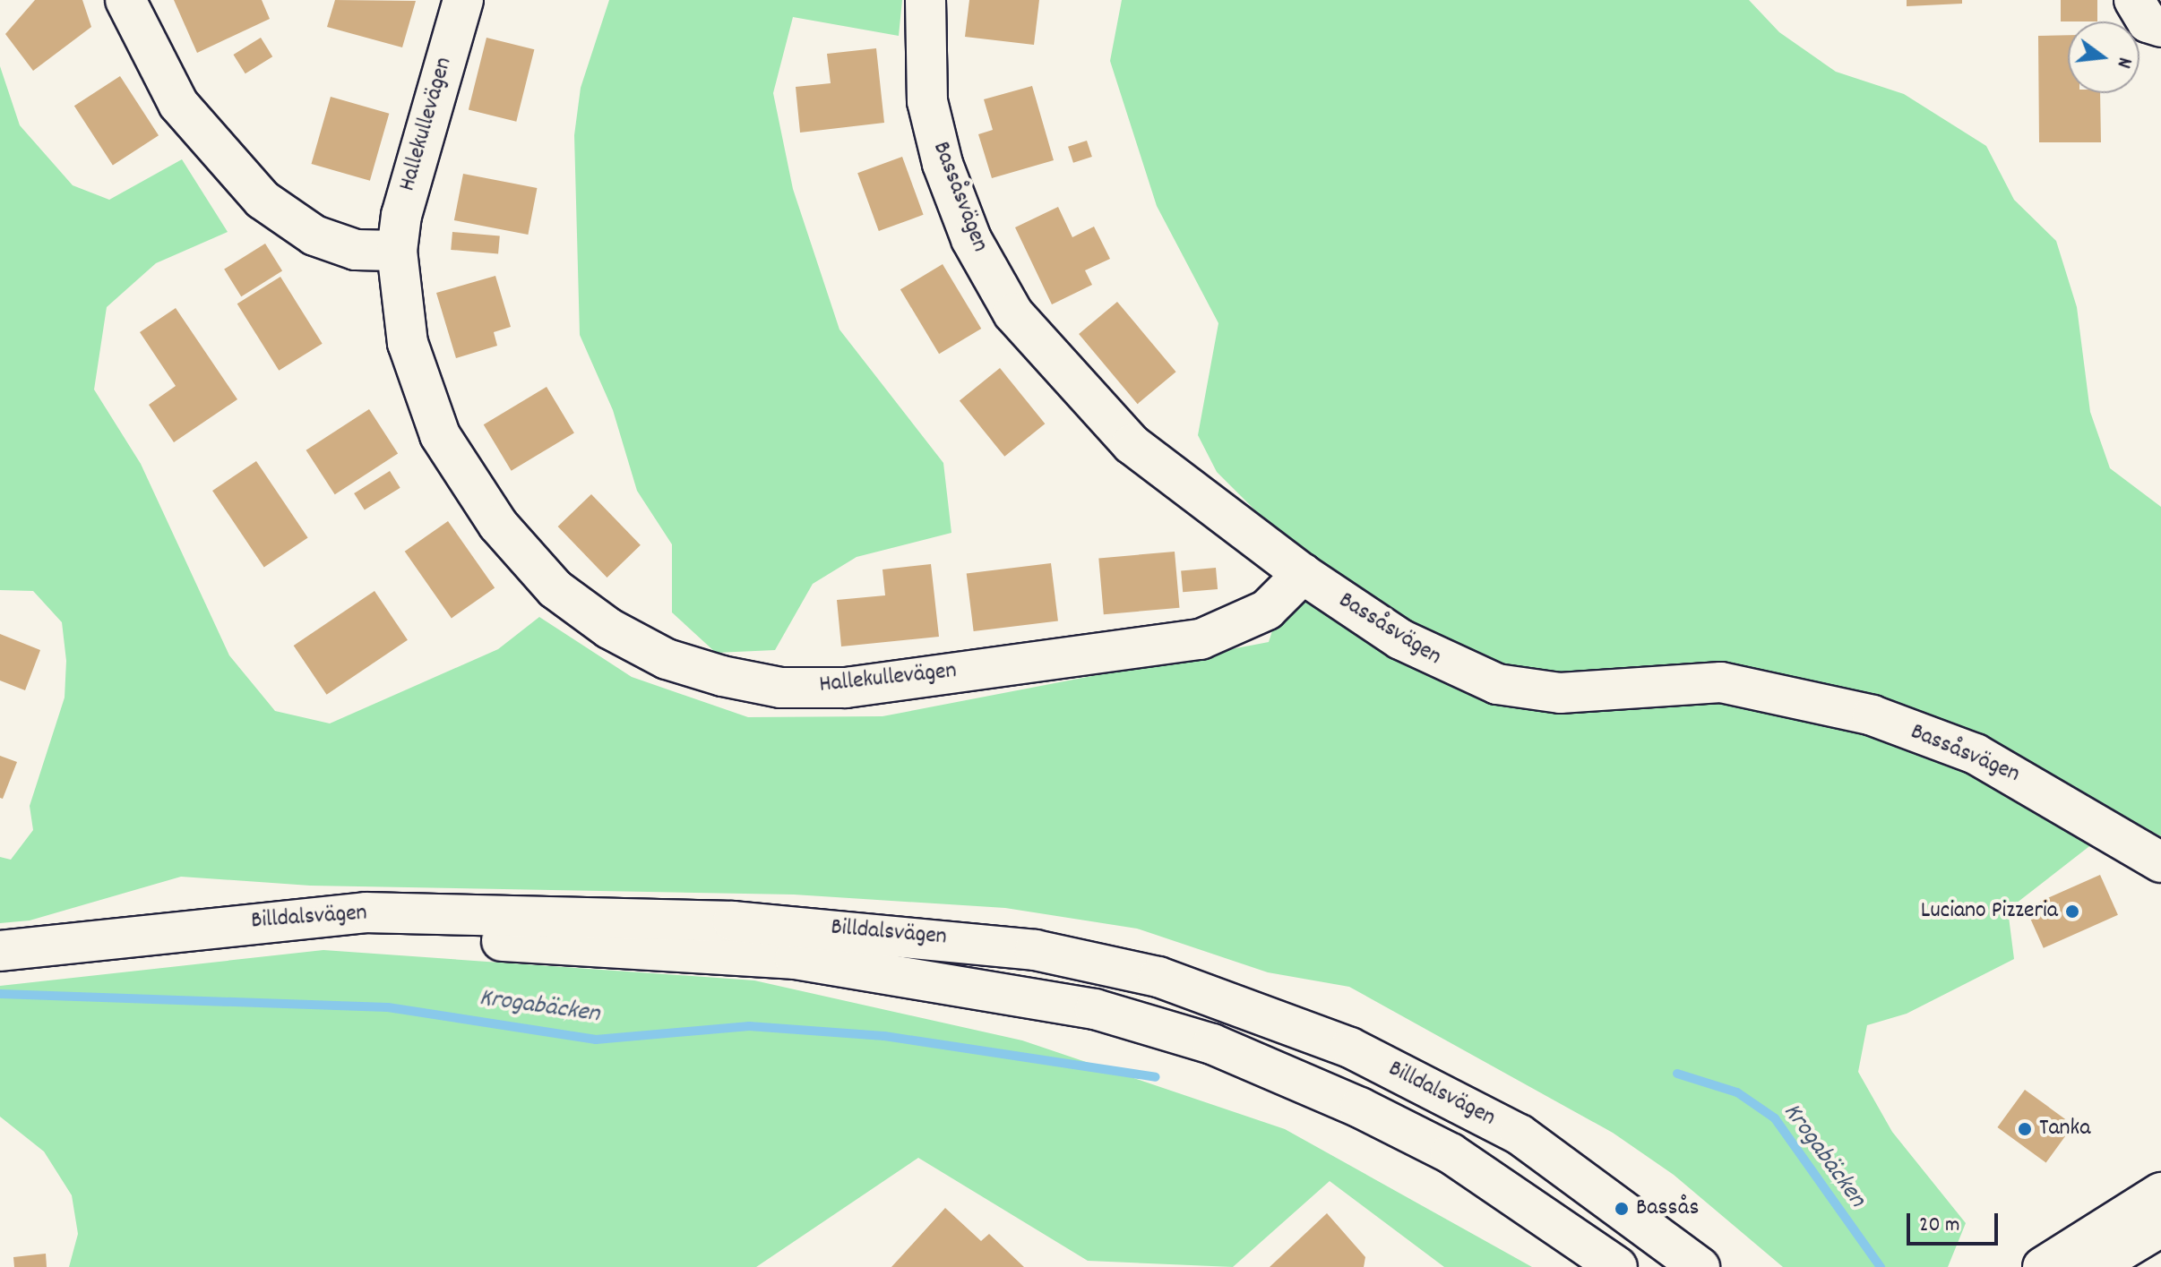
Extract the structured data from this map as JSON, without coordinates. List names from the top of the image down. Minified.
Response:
{"streets":{"street":["Hallekullevägen","Bassåsvägen","Billdalsvägen"]},"crossings":[["Hallekullevägen","Bassåsvägen"]],"water":["Krogabäcken"],"places":["Luciano Pizzeria","Tanka","Bassås"],"scale_bar":"20 m","north":"right"}
